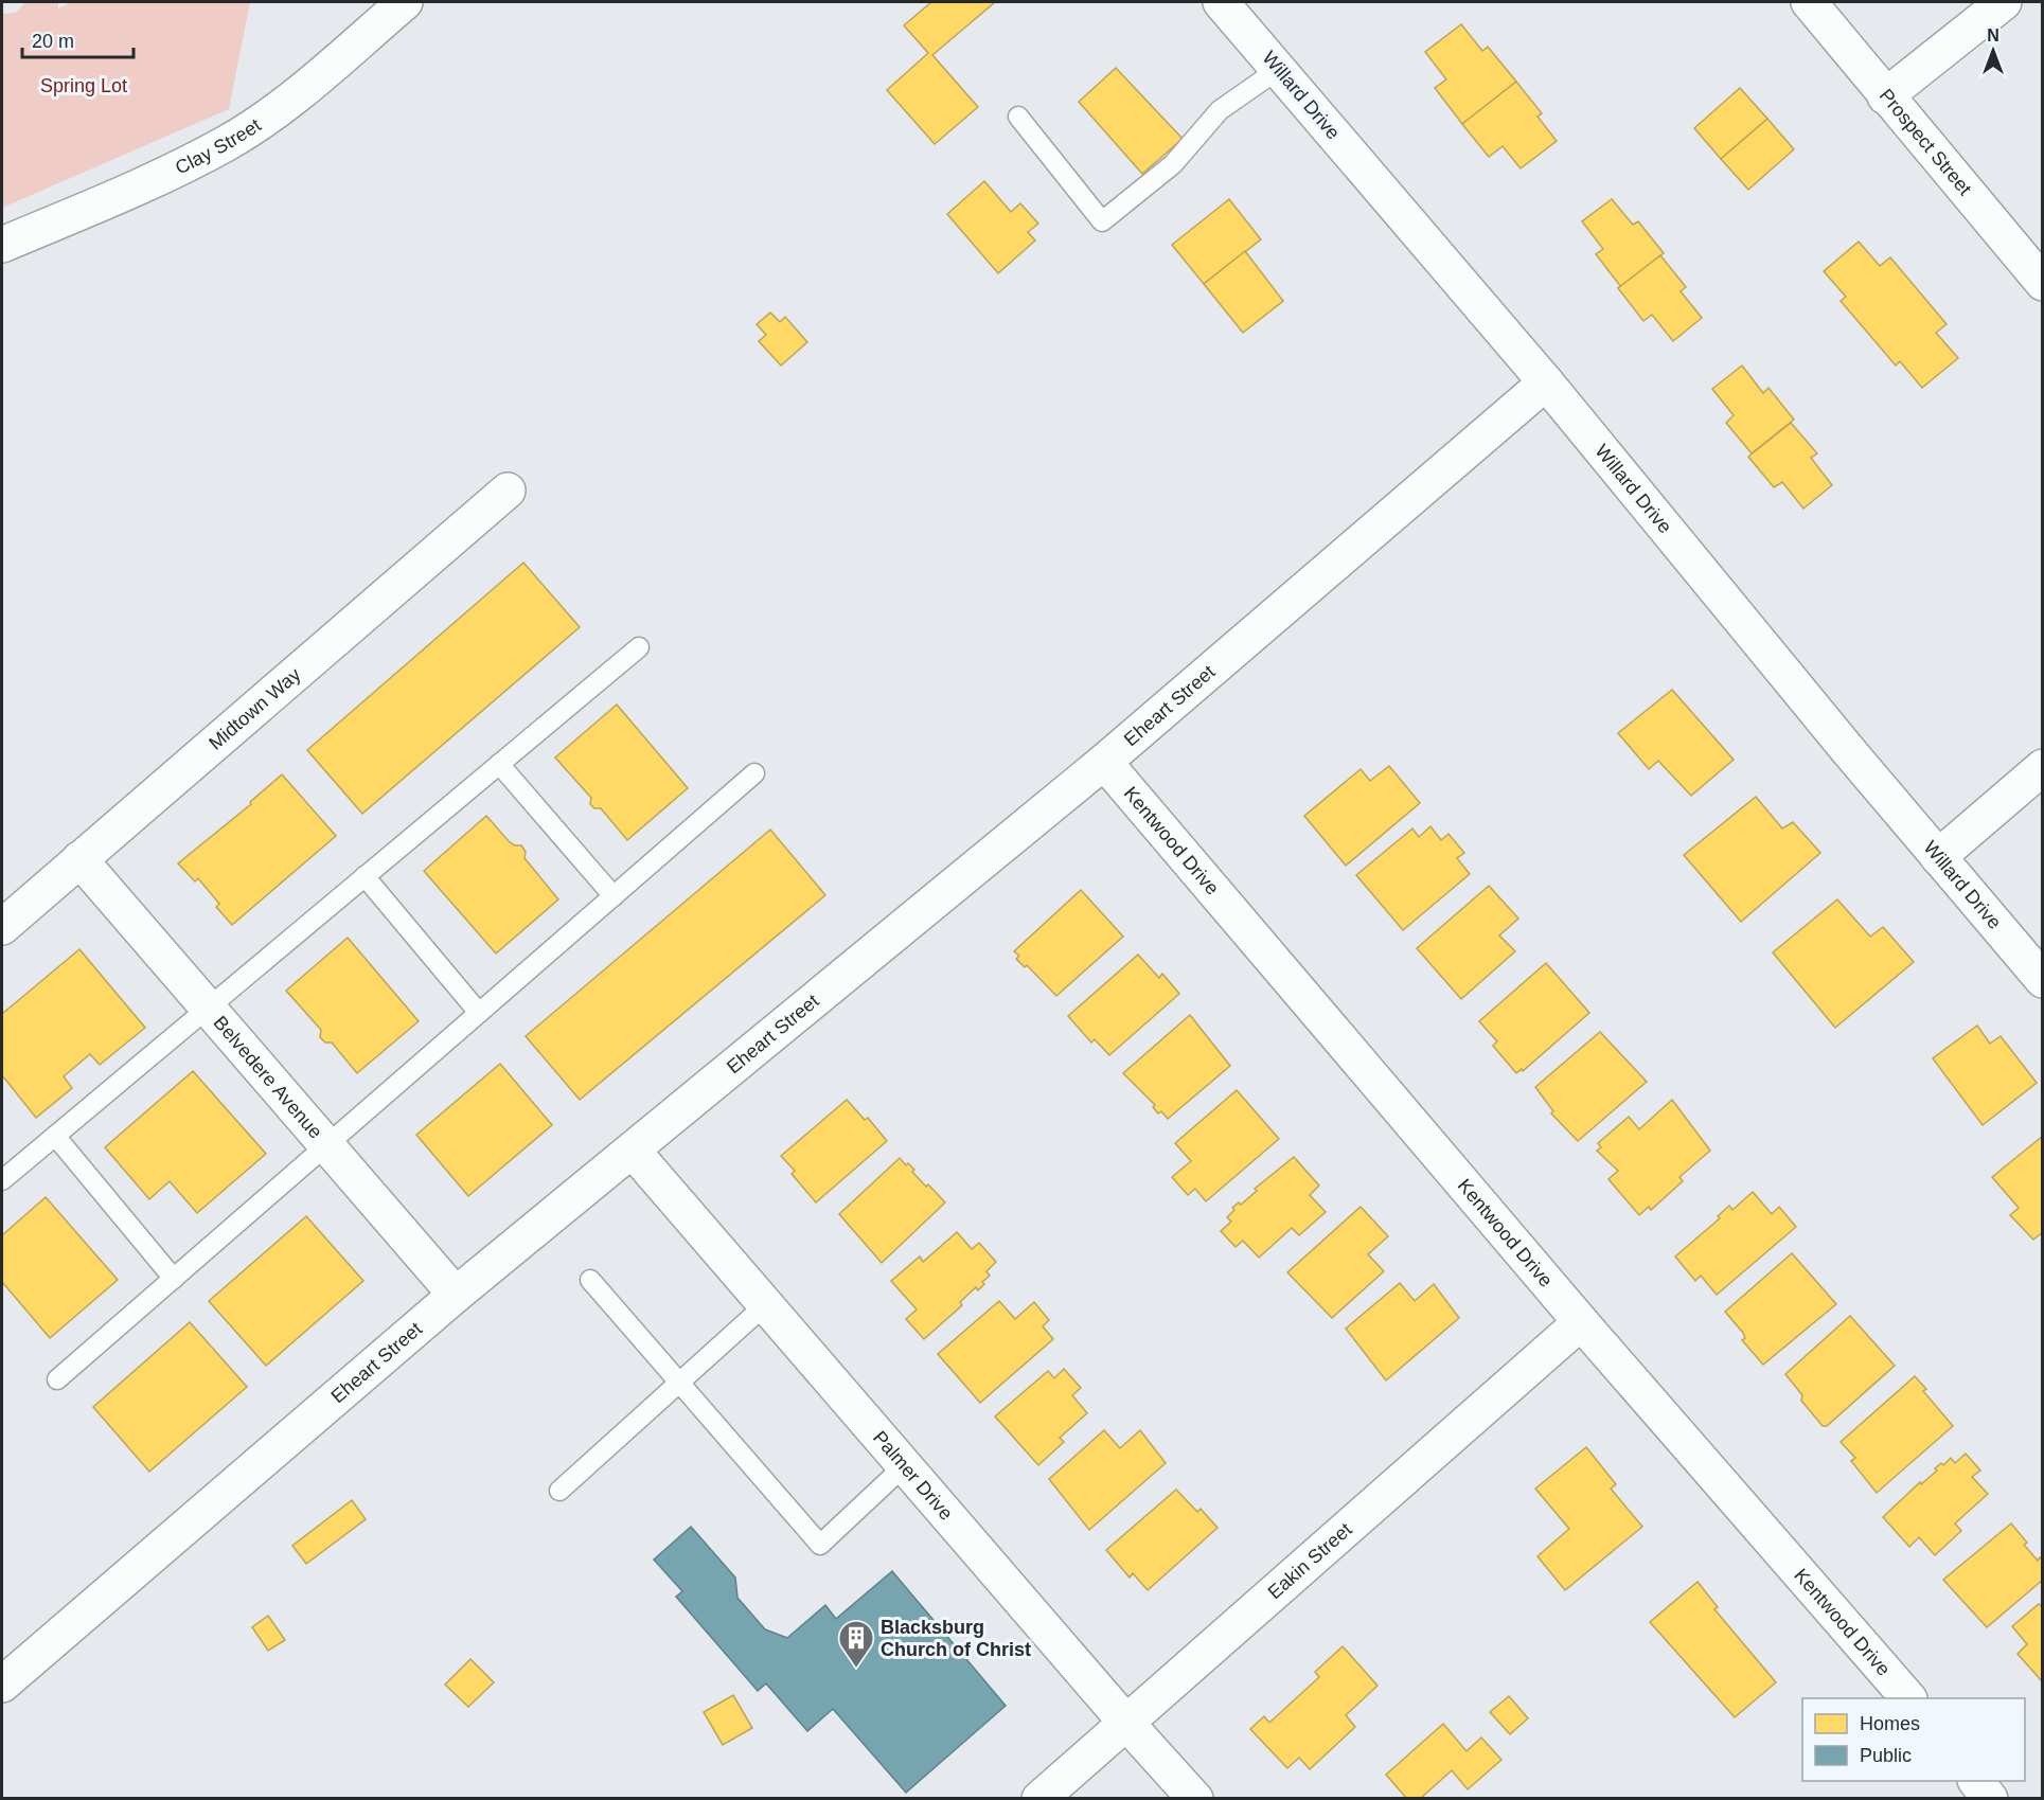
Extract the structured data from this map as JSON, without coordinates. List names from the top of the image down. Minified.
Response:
{"streets":{"street":["Willard Drive","Prospect Street","Clay Street","Eheart Street","Midtown Way","Kentwood Drive","Belvedere Avenue","Palmer Drive","Eakin Street"]},"crossings":[["Willard Drive","Eheart Street"],["Eheart Street","Kentwood Drive"],["Eheart Street","Belvedere Avenue"],["Eheart Street","Palmer Drive"],["Midtown Way","Belvedere Avenue"],["Kentwood Drive","Eakin Street"],["Palmer Drive","Eakin Street"]],"parks":["Spring Lot"],"places":{"building":["Blacksburg Church of Christ"]},"legend":["Homes","Public"],"scale_bar":"20 m","north":"top"}
